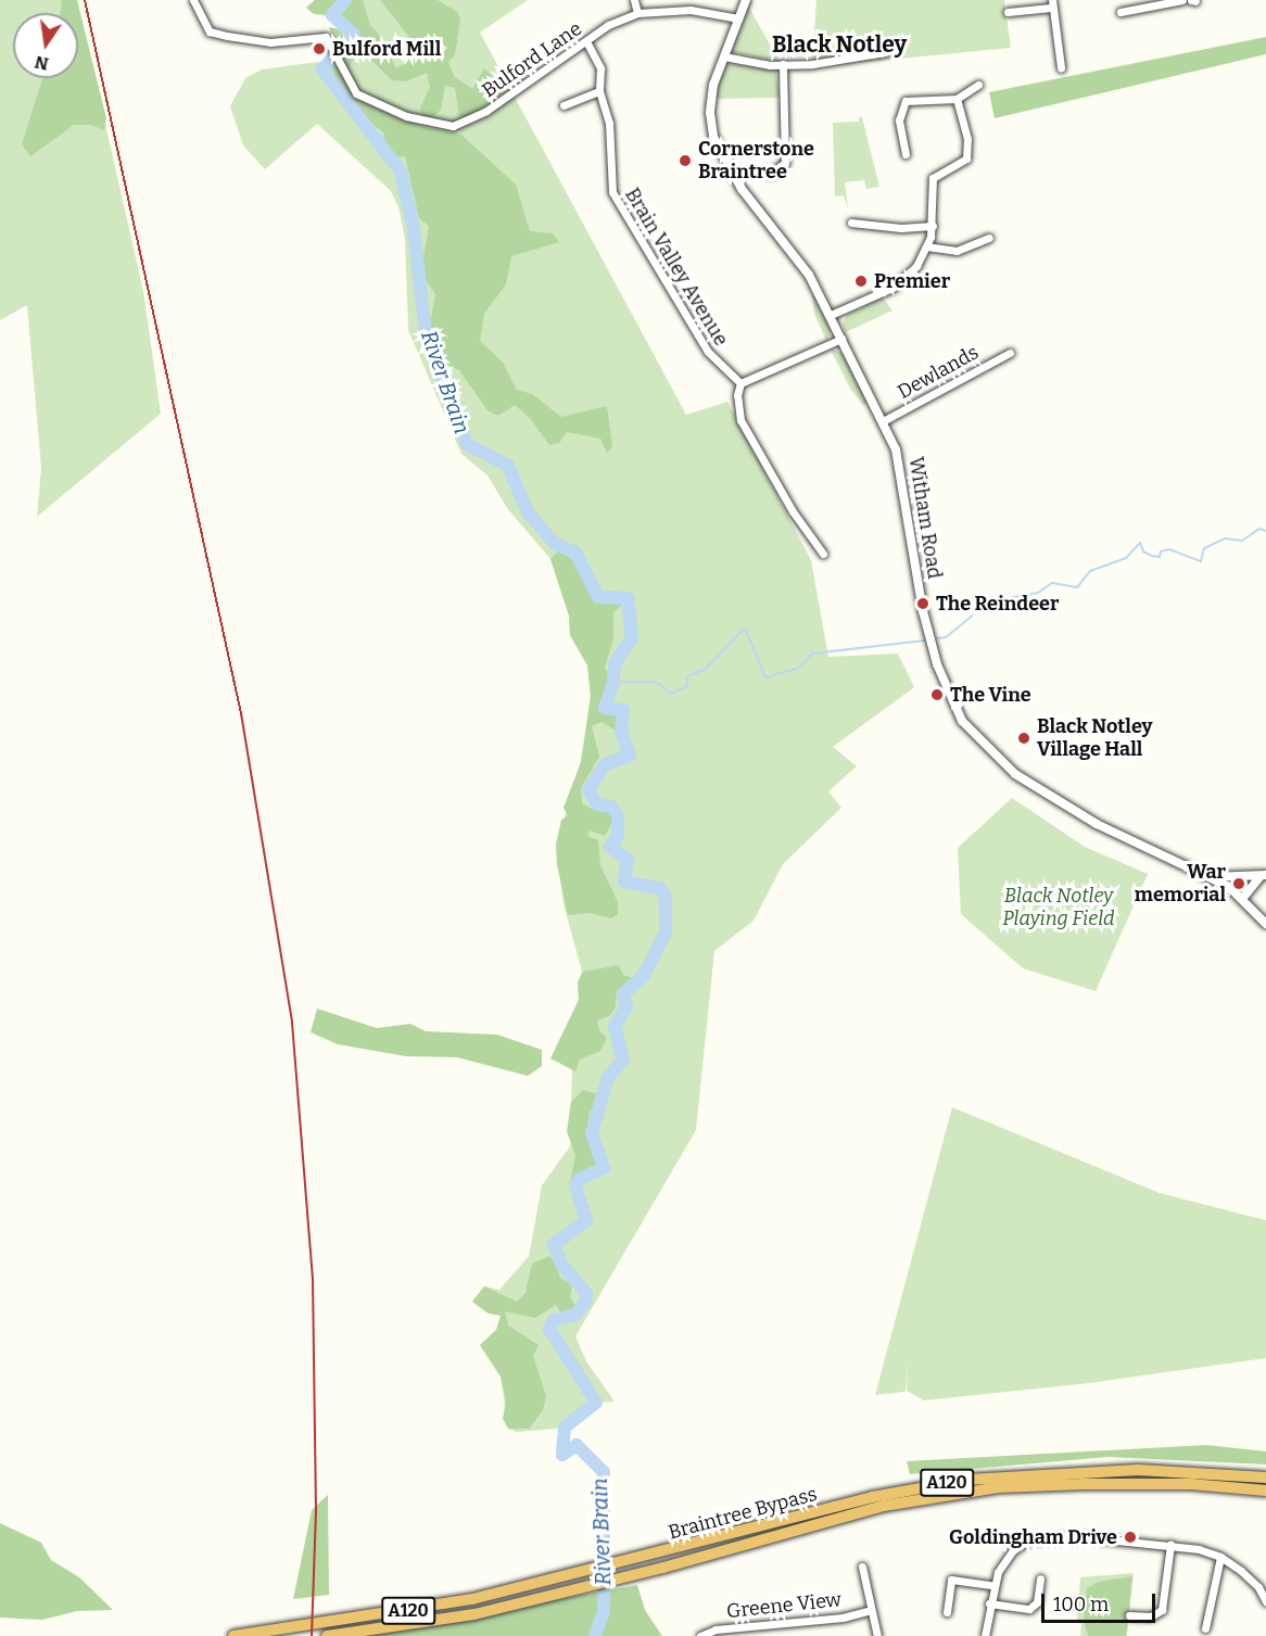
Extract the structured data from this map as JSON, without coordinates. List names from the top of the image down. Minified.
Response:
{"streets":{"highway":["A120","Braintree Bypass"],"street":["Bulford Lane","Brain Valley Avenue","Dewlands","Witham Road","Greene View"]},"crossings":[["Bulford Lane","Brain Valley Avenue"],["Bulford Lane","Witham Road"],["Dewlands","Witham Road"]],"districts":["Black Notley"],"water":["River Brain"],"parks":["Black Notley Playing Field"],"places":["Bulford Mill","Cornerstone Braintree","Premier","The Reindeer","The Vine","Black Notley Village Hall","War memorial","Goldingham Drive"],"scale_bar":"100 m","north":"bottom"}
